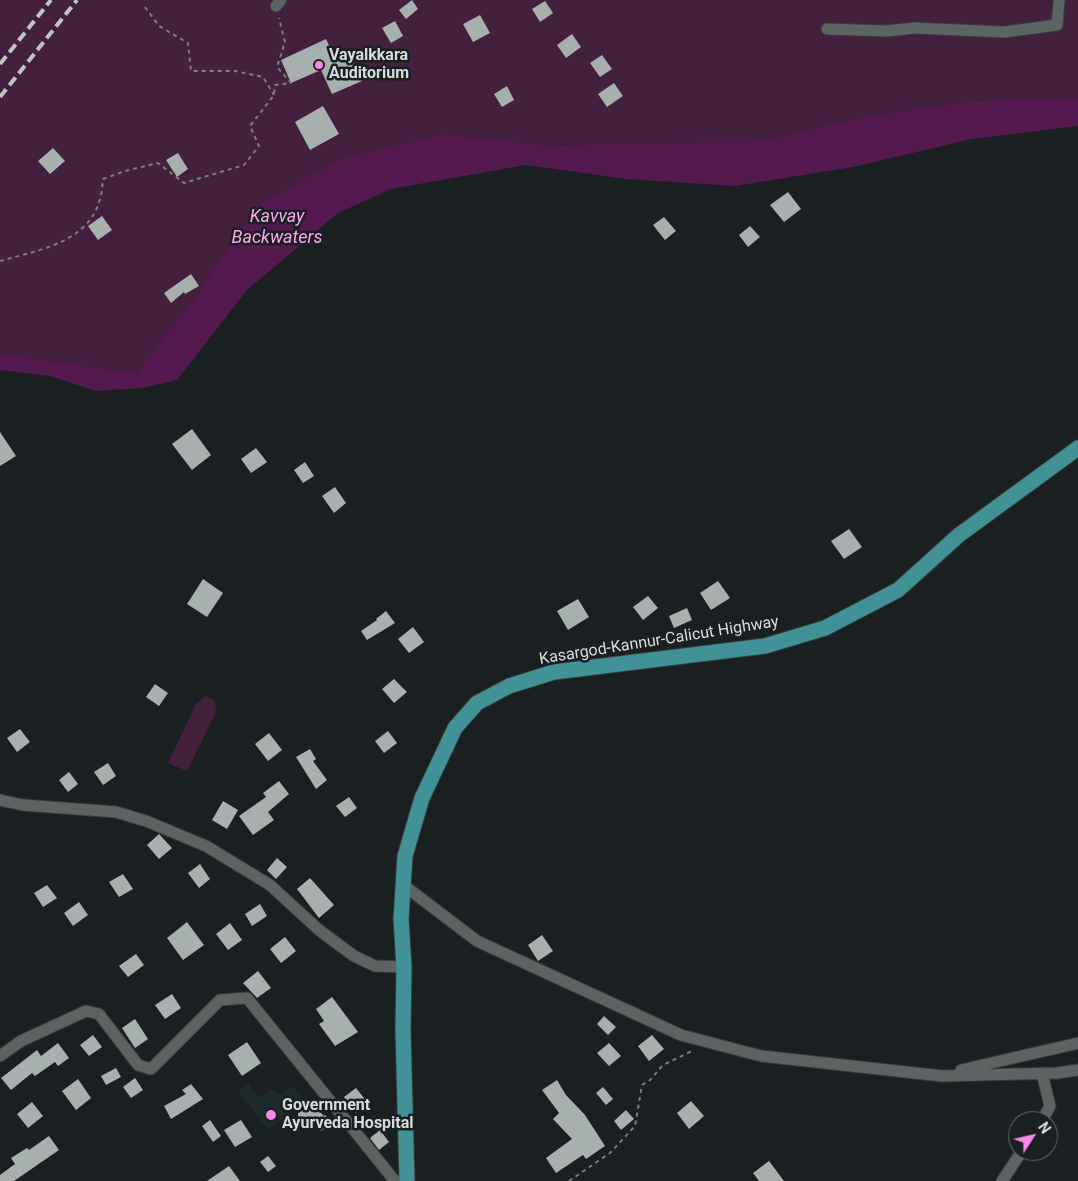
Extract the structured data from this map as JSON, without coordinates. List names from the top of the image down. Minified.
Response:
{"streets":{"highway":["Kasargod-Kannur-Calicut Highway"]},"water":["Kavvay Backwaters"],"places":["Vayalkkara Auditorium","Government Ayurveda Hospital"],"north":"top right"}
